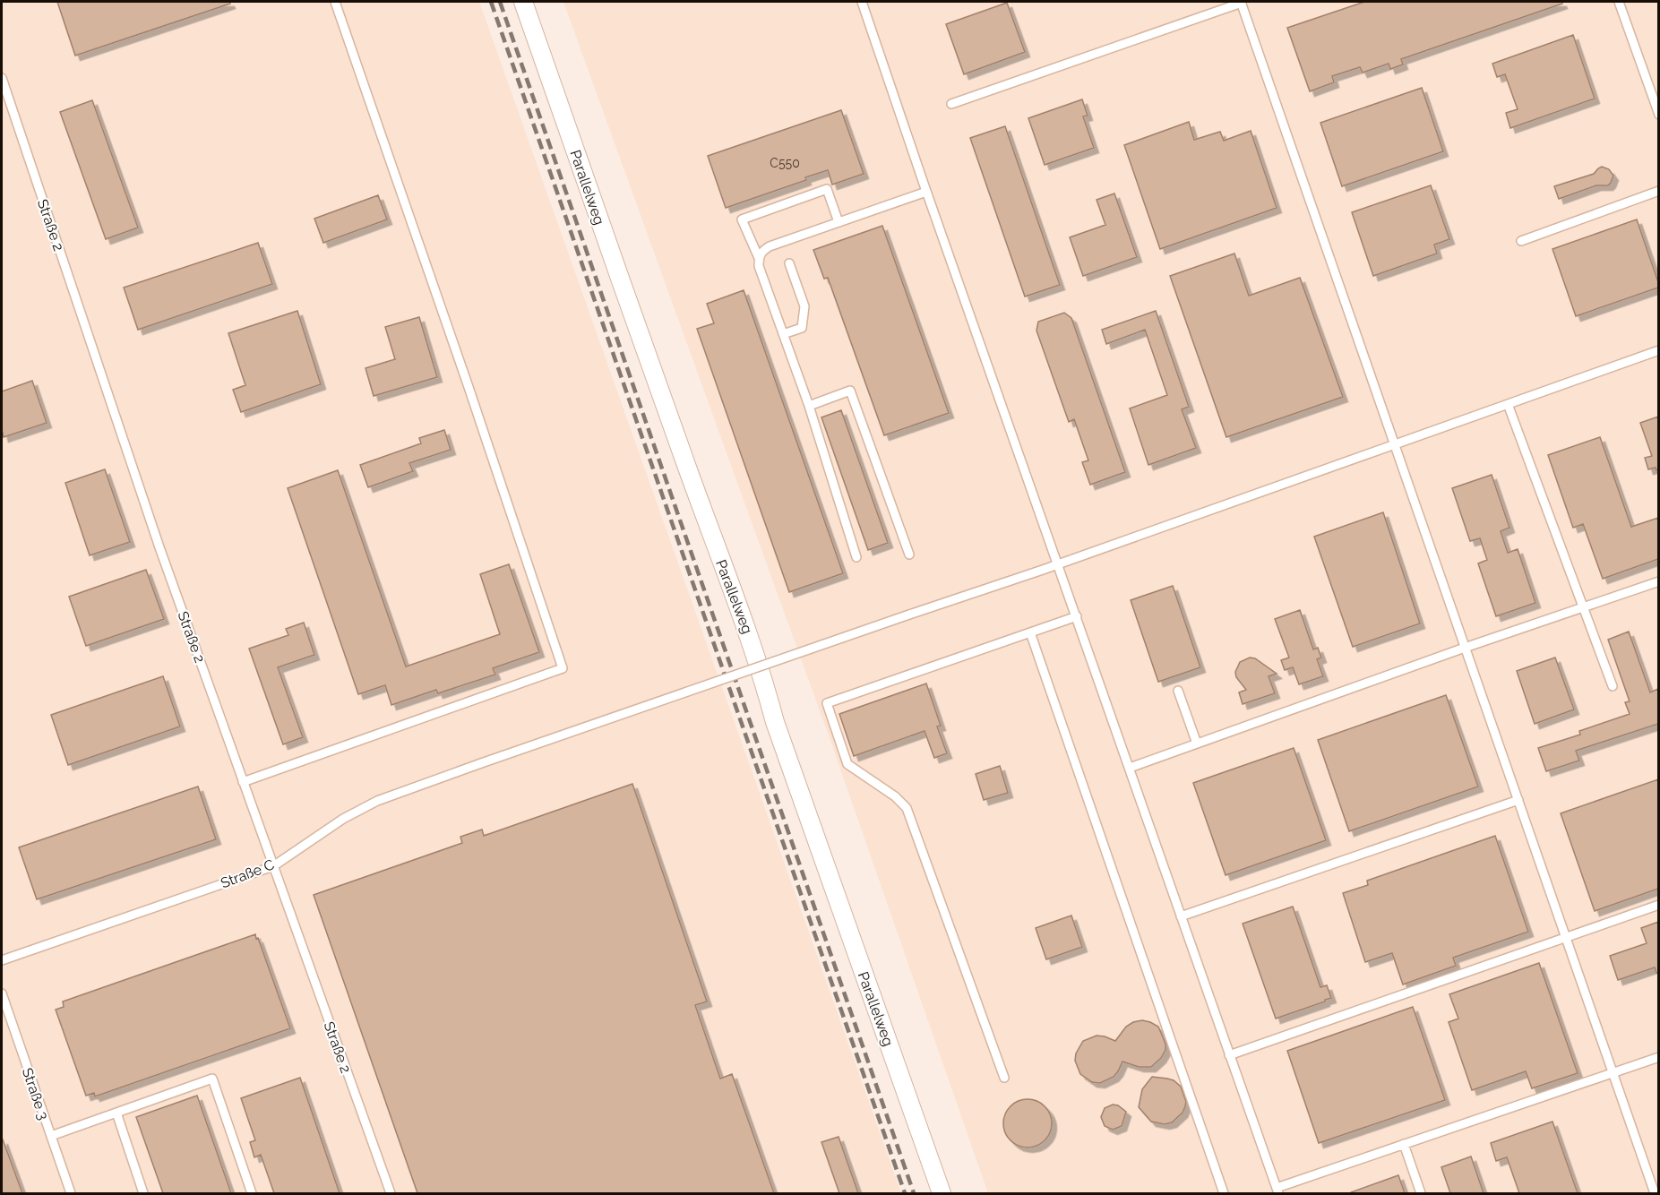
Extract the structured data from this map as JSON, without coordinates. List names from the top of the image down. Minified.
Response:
{"streets":{"street":["Parallelweg"],"lane":["Straße 2","Straße C","Straße 3"]},"crossings":[["Straße 2","Straße C"]],"house_numbers":["C550"]}
